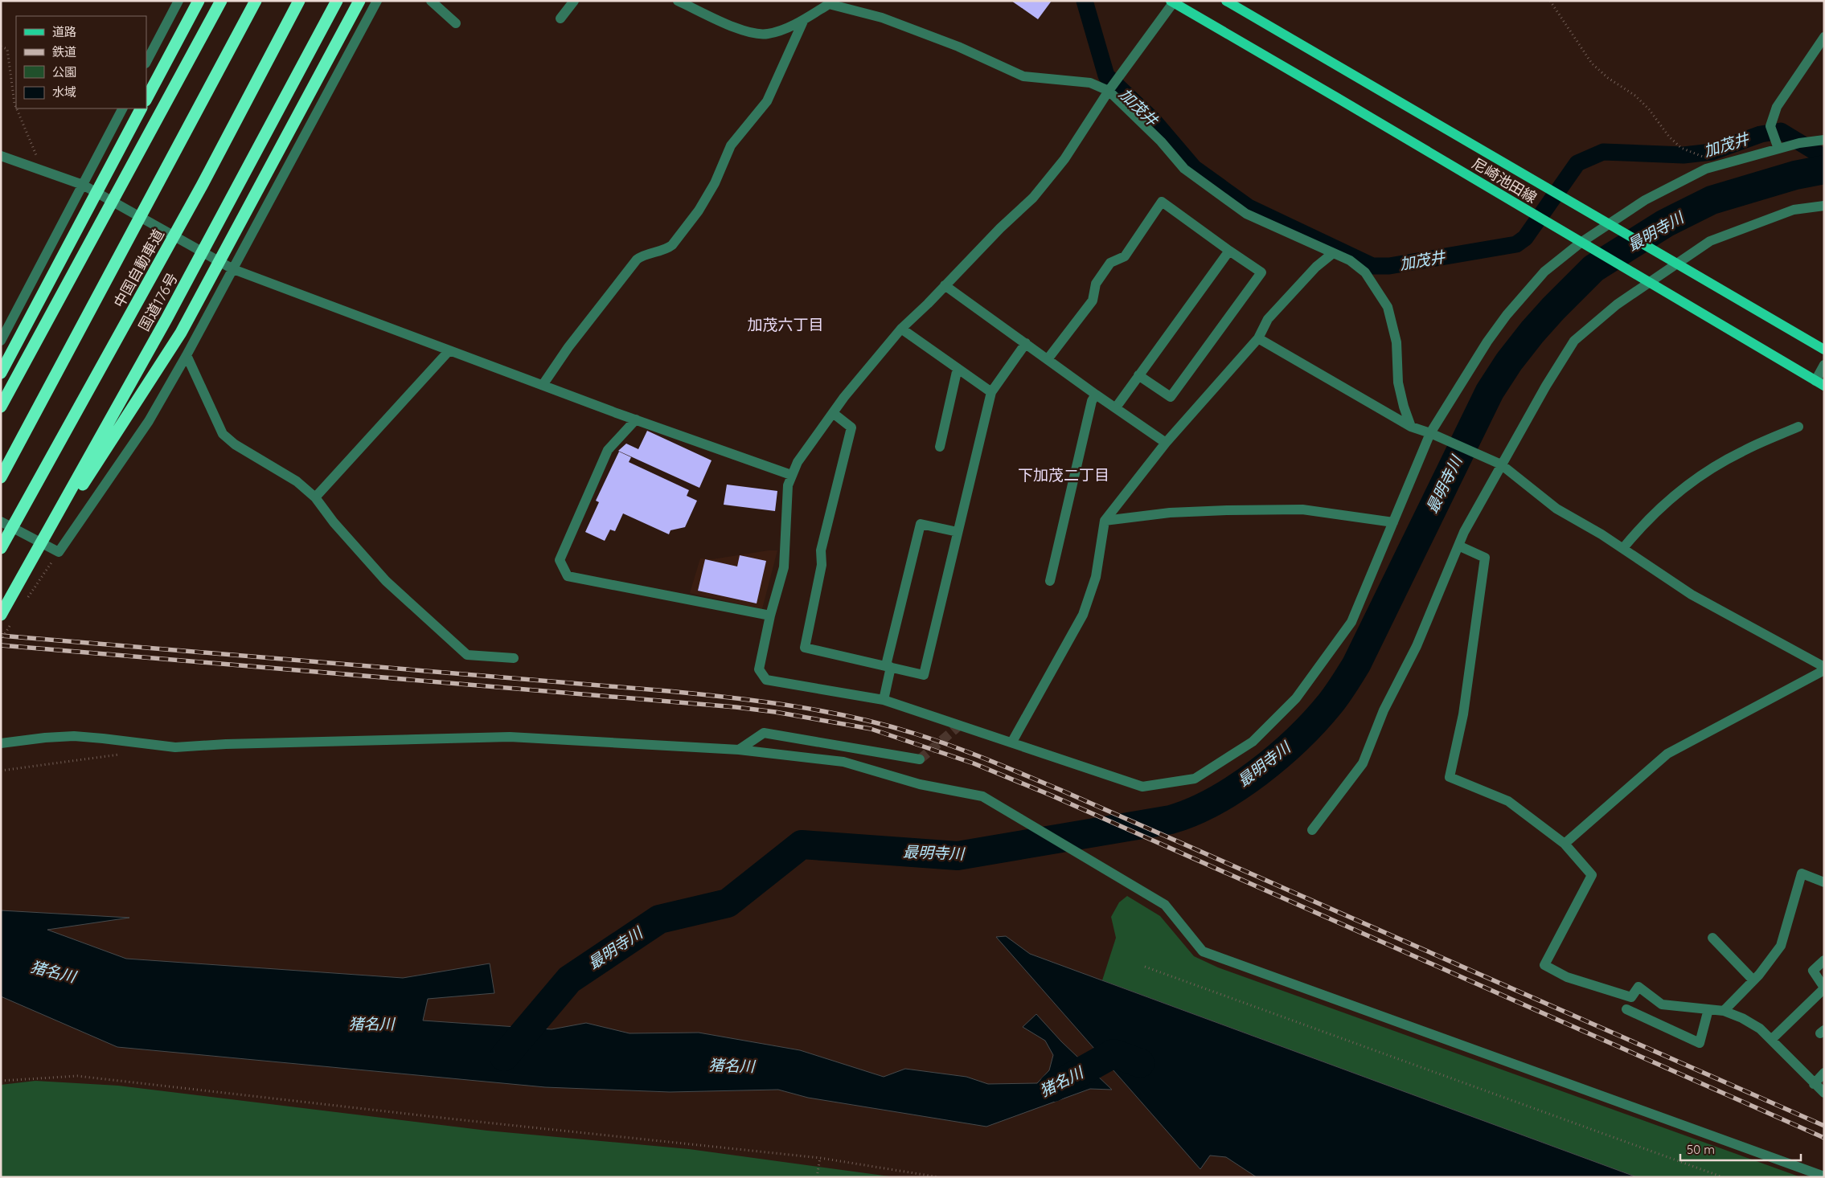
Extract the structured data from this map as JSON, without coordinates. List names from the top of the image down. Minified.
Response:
{"streets":{"highway":["中国自動車道","国道176号"],"main road":["尼崎池田線"]},"districts":["加茂六丁目","下加茂二丁目"],"water":["加茂井","最明寺川","猪名川"],"legend":["道路","鉄道","公園","水域"],"scale_bar":"50 m"}
